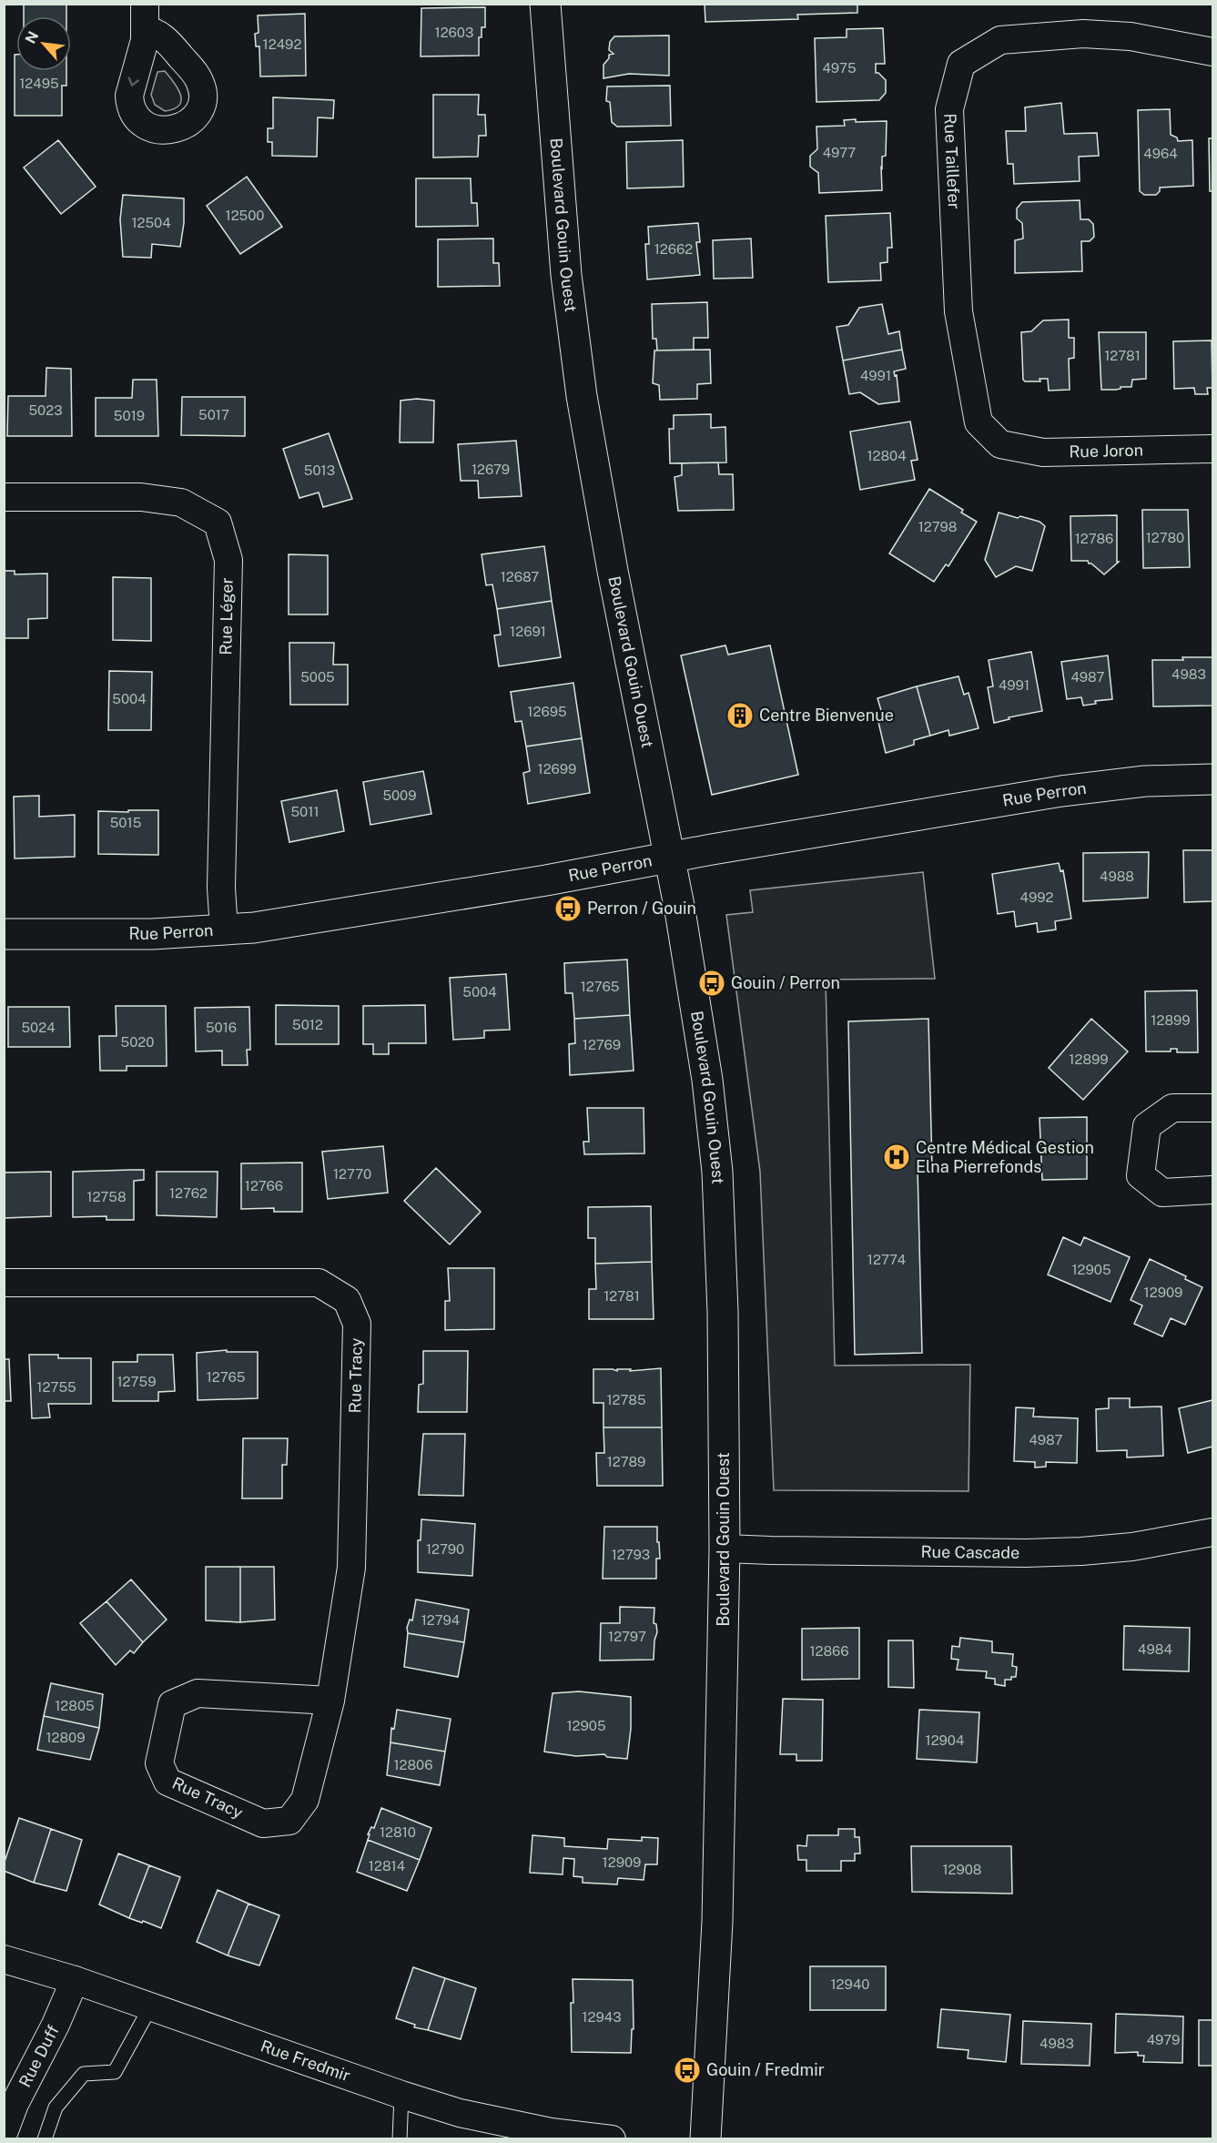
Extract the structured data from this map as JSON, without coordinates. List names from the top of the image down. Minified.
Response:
{"streets":{"street":["Rue Taillefer","Boulevard Gouin Ouest","Rue Joron","Rue Léger","Rue Perron","Rue Tracy","Rue Cascade","Rue Duff","Rue Fredmir"]},"crossings":[["Rue Taillefer","Rue Joron"],["Boulevard Gouin Ouest","Rue Perron"],["Boulevard Gouin Ouest","Rue Cascade"],["Rue Léger","Rue Perron"],["Rue Duff","Rue Fredmir"]],"places":{"building":["Centre Bienvenue"],"bus stop":["Perron / Gouin","Gouin / Perron","Gouin / Fredmir"],"hospital":["Centre Médical Gestion Elna Pierrefonds"]},"house_numbers":["12603","12492","4975","12495","4977","4964","12500","12504","12662","12781","4991","5023","5017","5019","12804","12679","5013","12798","12780","12786","12687","12691","4983","5005","4987","4991","5004","12695","12699","5009","5011","5015","4988","4992","12765","5004","12899","5012","5024","5016","5020","12769","12899","12770","12766","12762","12758","12774","12905","12909","12781","12765","12759","12755","12785","4987","12789","12790","12793","12794","12797","4984","12866","12805","12905","12809","12904","12806","12810","12909","12814","12908","12940","12943","4979","4983"],"north":"top left"}
